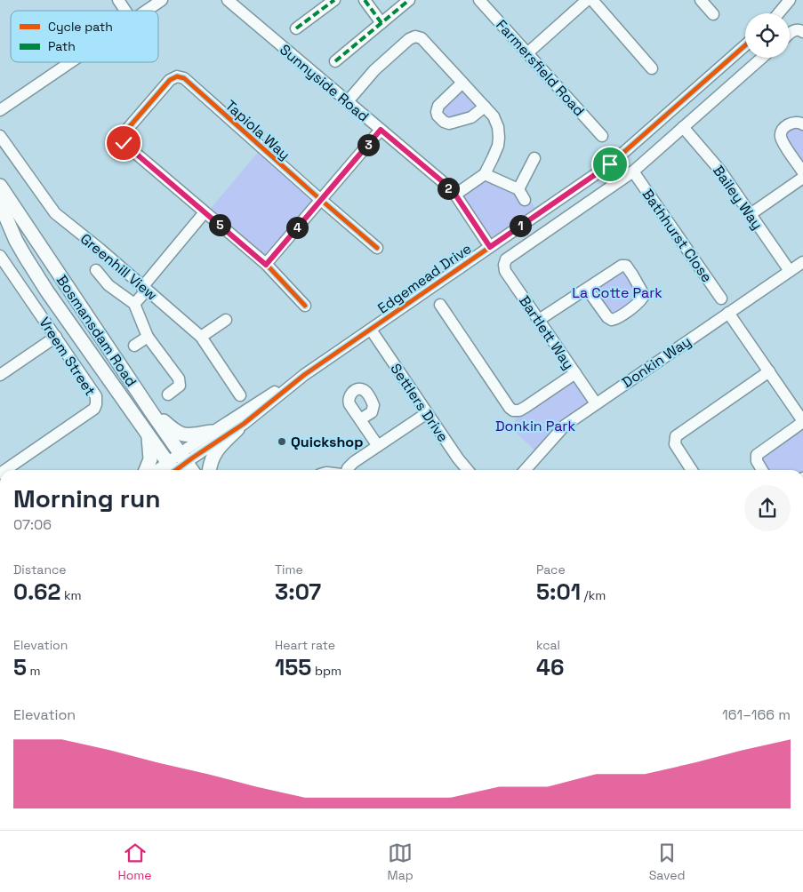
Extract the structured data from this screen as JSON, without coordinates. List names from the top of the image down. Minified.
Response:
{"streets":{"main road":["Bosmansdam Road"],"street":["Farmersfield Road","Sunnyside Road","Tapiola Way","Bailey Way","Bathhurst Close","Greenhill View","Edgemead Drive","Bartlett Way","Vreem Street","Donkin Way","Settlers Drive"]},"crossings":[["Sunnyside Road","Edgemead Drive"],["Bailey Way","Donkin Way"],["Bathhurst Close","Bartlett Way"],["Edgemead Drive","Bosmansdam Road"],["Edgemead Drive","Settlers Drive"],["Bartlett Way","Donkin Way"]],"parks":["La Cotte Park","Donkin Park"],"places":["Quickshop"],"legend":["Cycle path","Path"],"page":{"pins":["3","2","5","1","4"],"heading":["Morning run","07:06"],"stats":[["Distance","0.62 km"],["Time","3:07"],["Pace","5:01 /km"],["Elevation","5 m"],["Heart rate","155 bpm"],["kcal","46"]],"chart":["Elevation","161–166 m"],"tabs":["Home","Map","Saved"]}}
